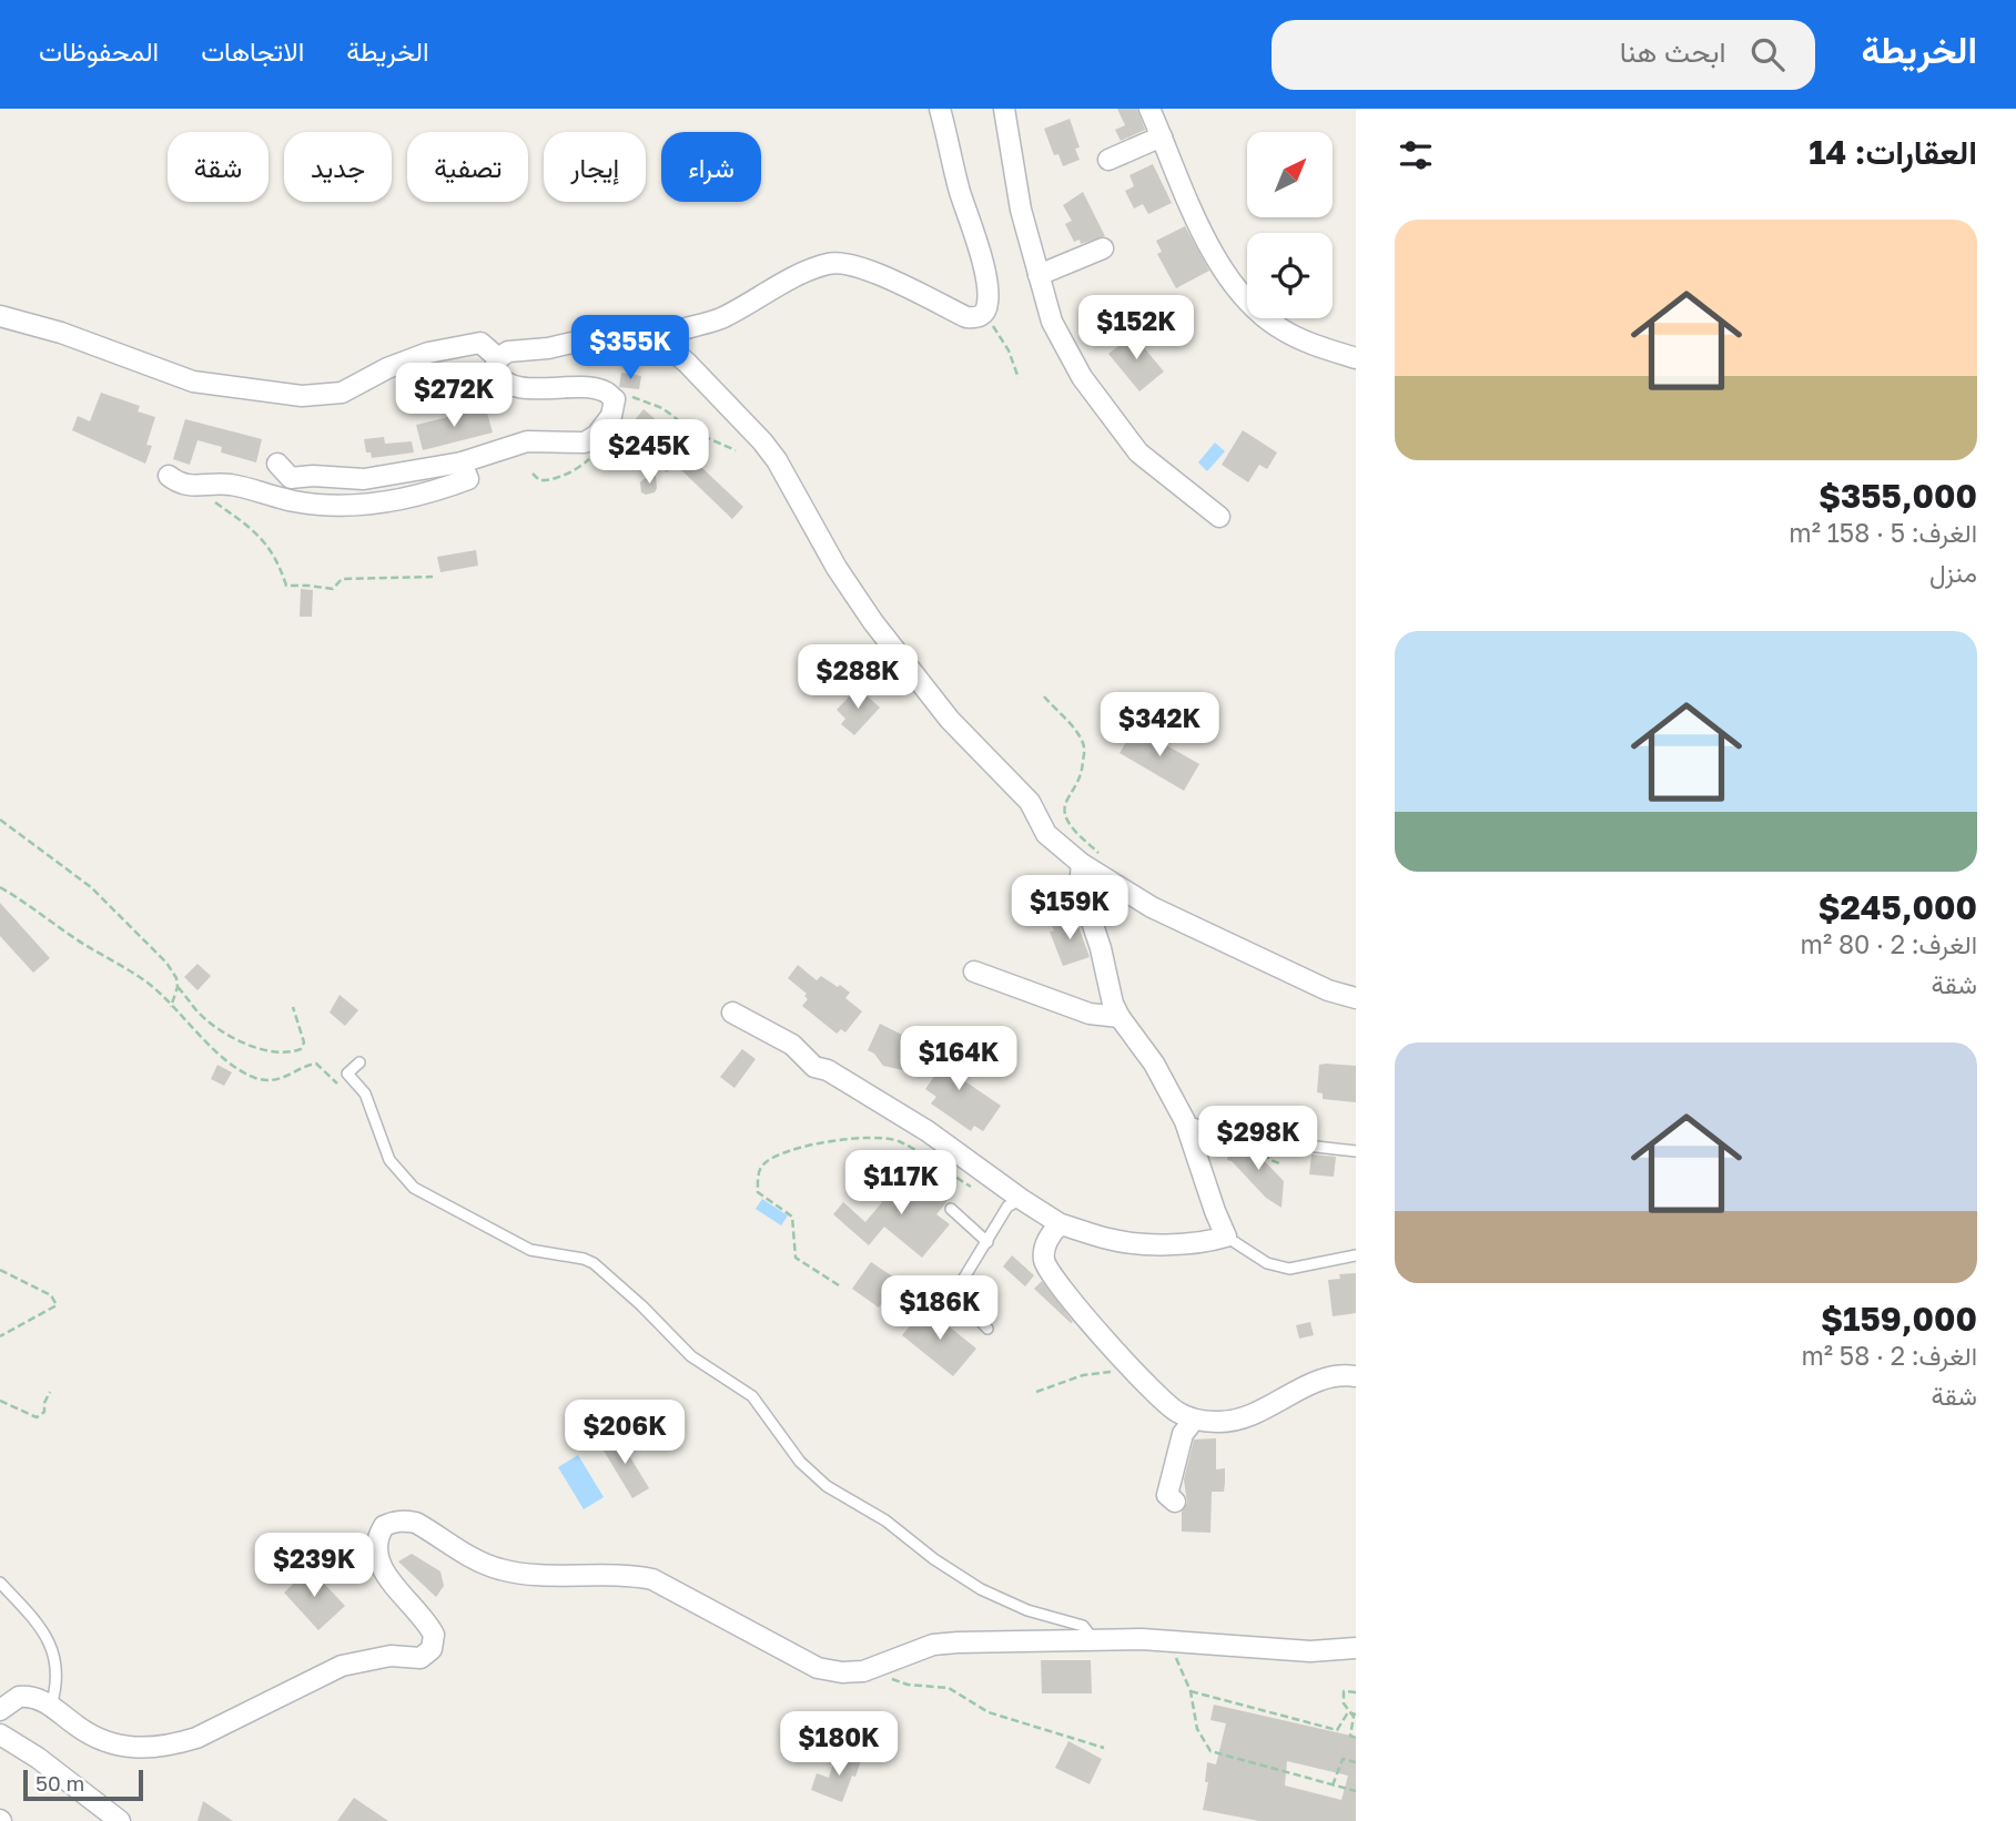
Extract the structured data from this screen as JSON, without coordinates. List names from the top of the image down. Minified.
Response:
{"scale_bar":"50 m","north":"top right","page":{"header":"الخريطة","search":"ابحث هنا","nav":["الخريطة","الاتجاهات","المحفوظات"],"heading":"العقارات: 14","chip":["شراء","إيجار","تصفية","جديد","شقة"],"list":[{"name":"$355,000","note":"الغرف: 5 · 158 m² · منزل"},{"name":"$245,000","note":"الغرف: 2 · 80 m² · شقة"},{"name":"$159,000","note":"الغرف: 2 · 58 m² · شقة"}],"price":["$152K","$355K","$272K","$245K","$288K","$342K","$159K","$164K","$298K","$117K","$186K","$206K","$239K","$180K"],"scale":"50 m"}}
